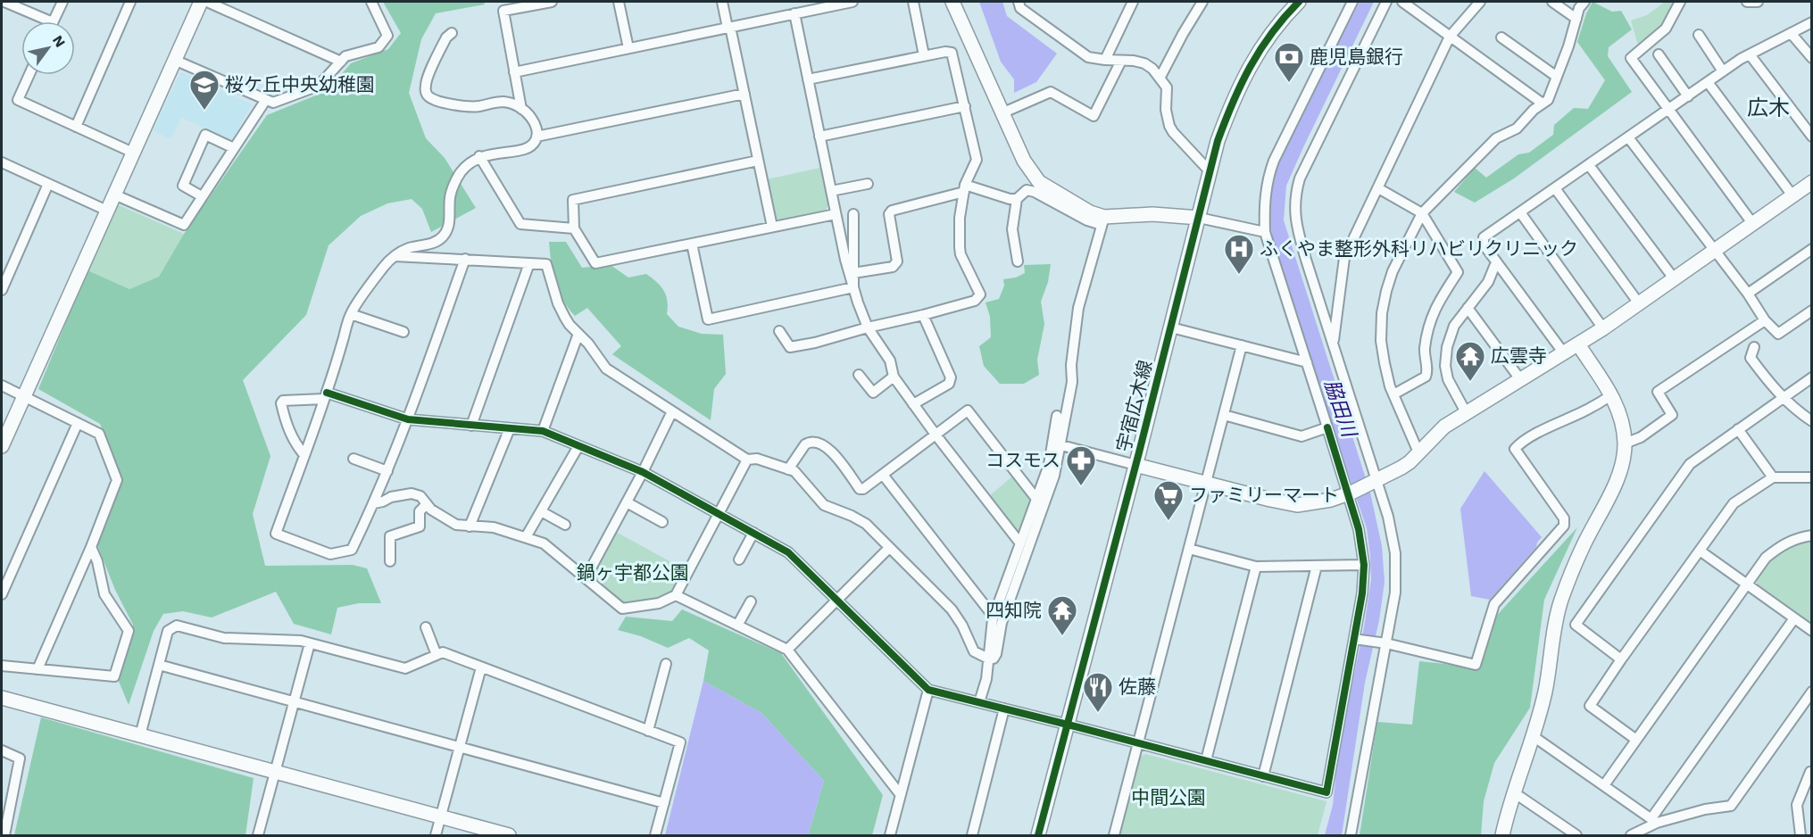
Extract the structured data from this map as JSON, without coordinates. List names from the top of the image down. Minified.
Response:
{"streets":{"street":["宇宿広木線"]},"districts":["広木"],"water":["脇田川"],"parks":["鍋ヶ宇都公園","中間公園"],"places":{"bank":["鹿児島銀行"],"school or university":["桜ケ丘中央幼稚園"],"hospital":["ふくやま整形外科リハビリクリニック"],"temple":["広雲寺","四知院"],"pharmacy":["コスモス"],"supermarket":["ファミリーマート"],"restaurant":["佐藤"]},"north":"top right"}
